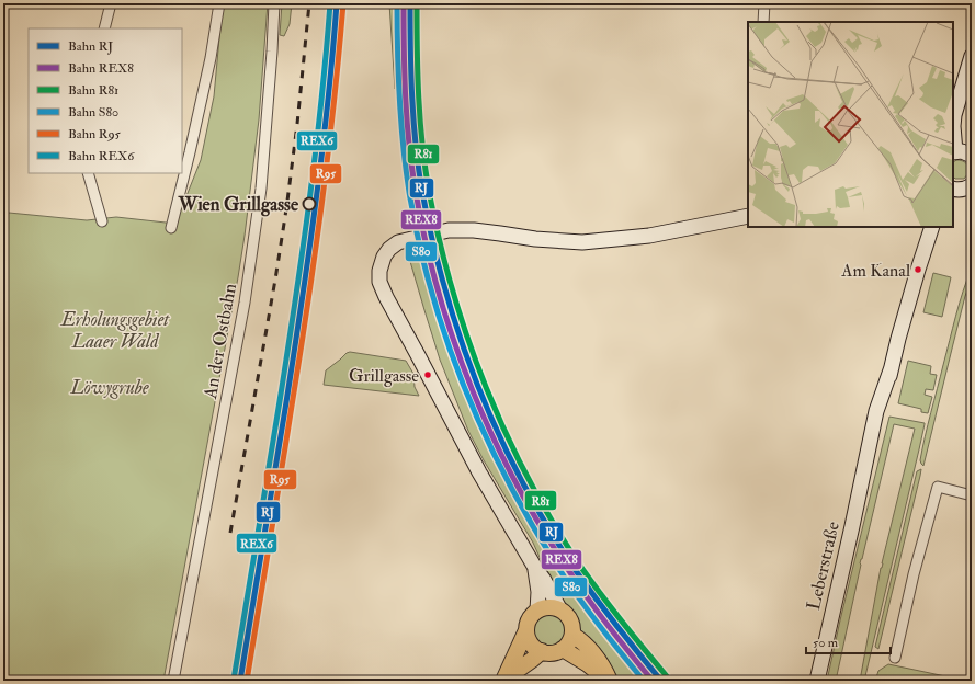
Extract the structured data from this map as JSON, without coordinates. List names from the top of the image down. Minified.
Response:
{"streets":{"main road":["Leberstraße"],"street":["An der Ostbahn"]},"parks":["Erholungsgebiet Laaer Wald","Löwygrube"],"places":["Wien Grillgasse","Am Kanal","Grillgasse"],"lines":["rail line RJ","rail line REX8","rail line R81","rail line S80","rail line R95","rail line REX6"],"legend":["Bahn RJ","Bahn REX8","Bahn R81","Bahn S80","Bahn R95","Bahn REX6"],"scale_bar":"50 m"}
